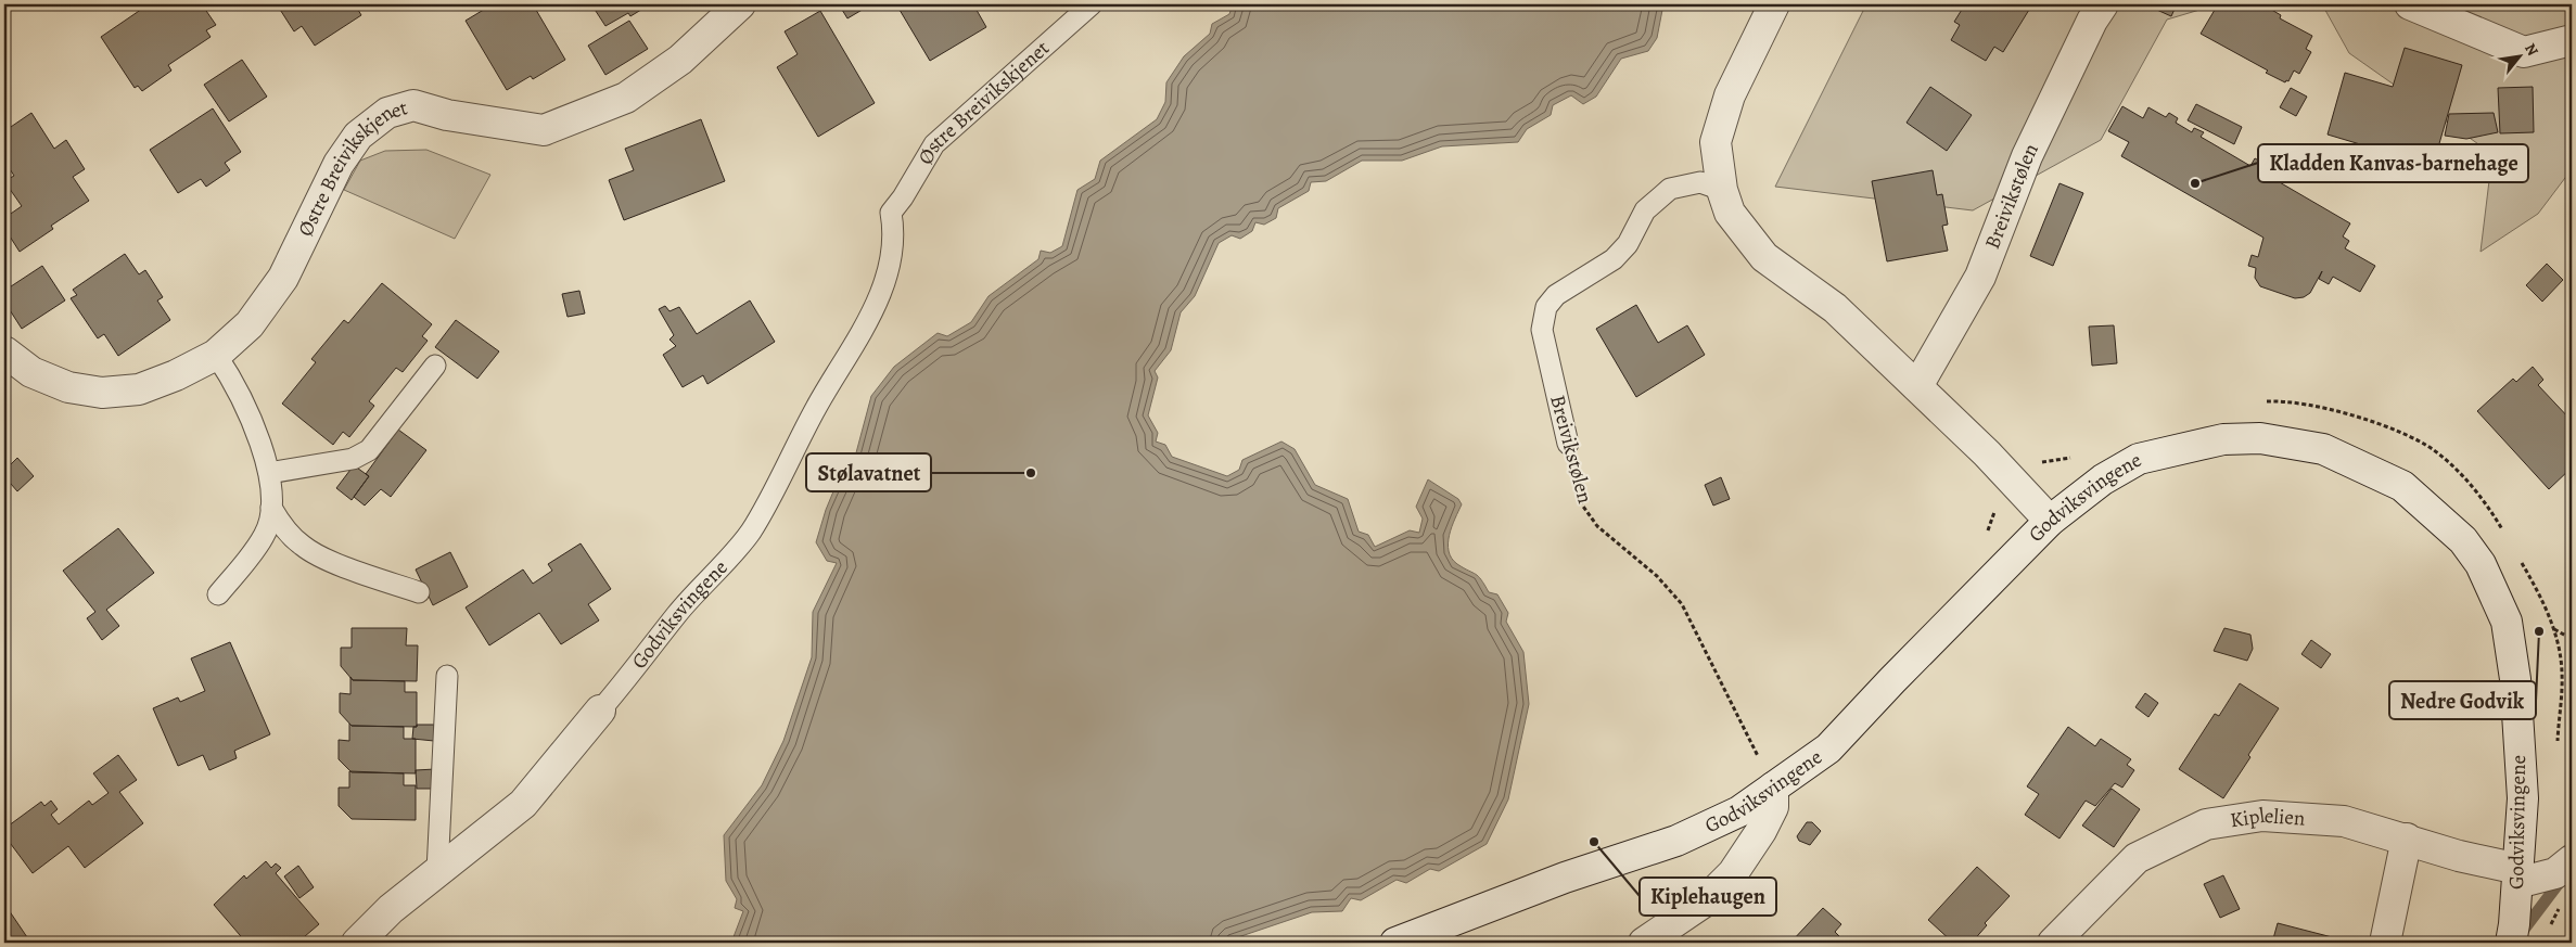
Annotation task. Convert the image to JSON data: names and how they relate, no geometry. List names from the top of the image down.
{
  "streets": {
    "street": [
      "Østre Breivikskjenet",
      "Breivikstølen",
      "Godviksvingene",
      "Kiplelien"
    ]
  },
  "crossings": [
    ["Østre Breivikskjenet", "Godviksvingene"],
    ["Breivikstølen", "Godviksvingene"],
    ["Godviksvingene", "Kiplelien"]
  ],
  "places": [
    "Kladden Kanvas-barnehage",
    "Stølavatnet",
    "Nedre Godvik",
    "Kiplehaugen"
  ],
  "north": "top right"
}
